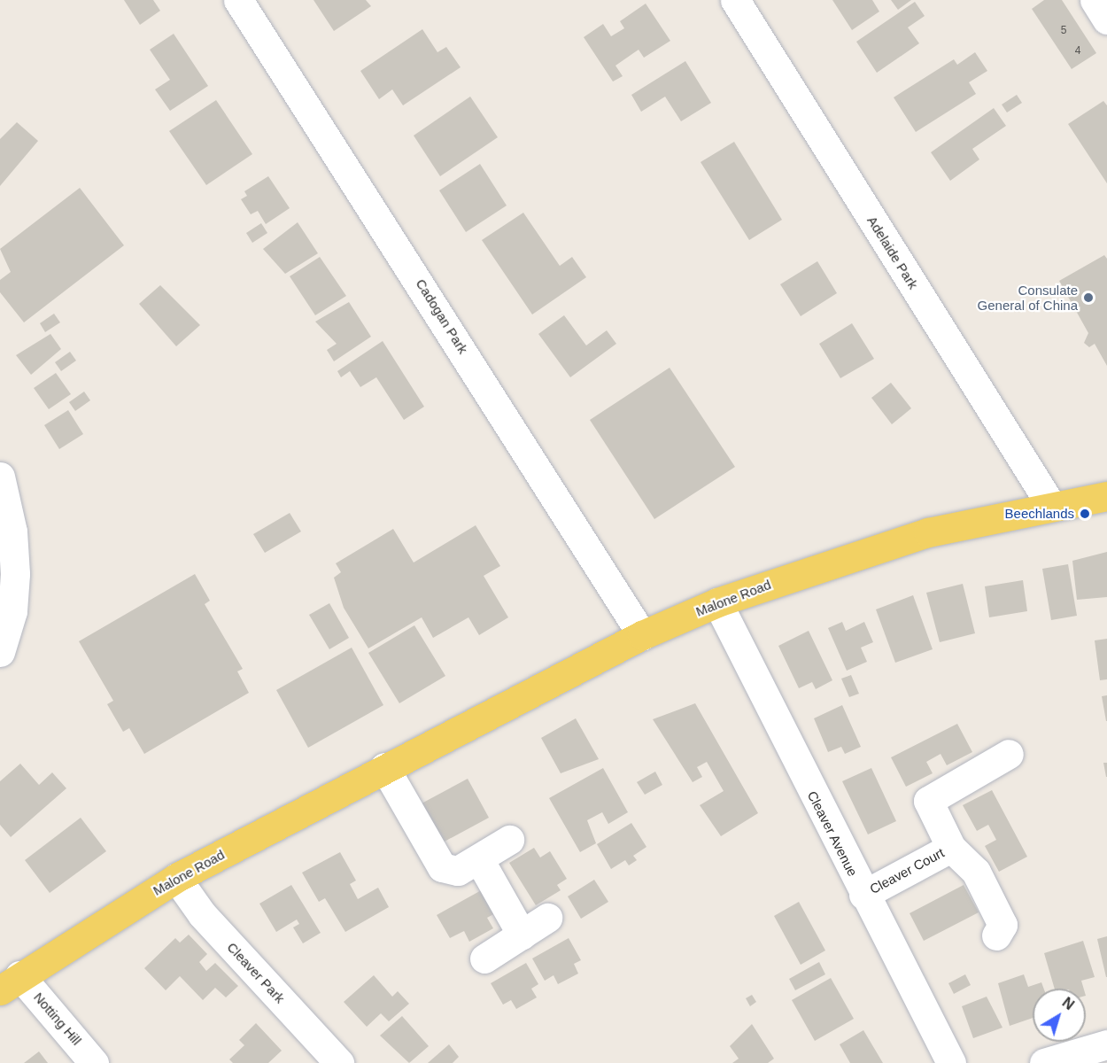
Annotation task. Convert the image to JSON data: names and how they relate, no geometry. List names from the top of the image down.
{
  "streets": {
    "main road": ["Malone Road"],
    "street": [
      "Adelaide Park",
      "Cadogan Park",
      "Cleaver Avenue",
      "Cleaver Court",
      "Cleaver Park",
      "Notting Hill"
    ]
  },
  "crossings": [
    ["Adelaide Park", "Malone Road"],
    ["Cadogan Park", "Malone Road"],
    ["Malone Road", "Cleaver Avenue"],
    ["Malone Road", "Cleaver Park"],
    ["Malone Road", "Notting Hill"],
    ["Cleaver Avenue", "Cleaver Court"]
  ],
  "places": ["Consulate General of China", "Beechlands"],
  "house_numbers": ["5", "4"],
  "north": "top right"
}
